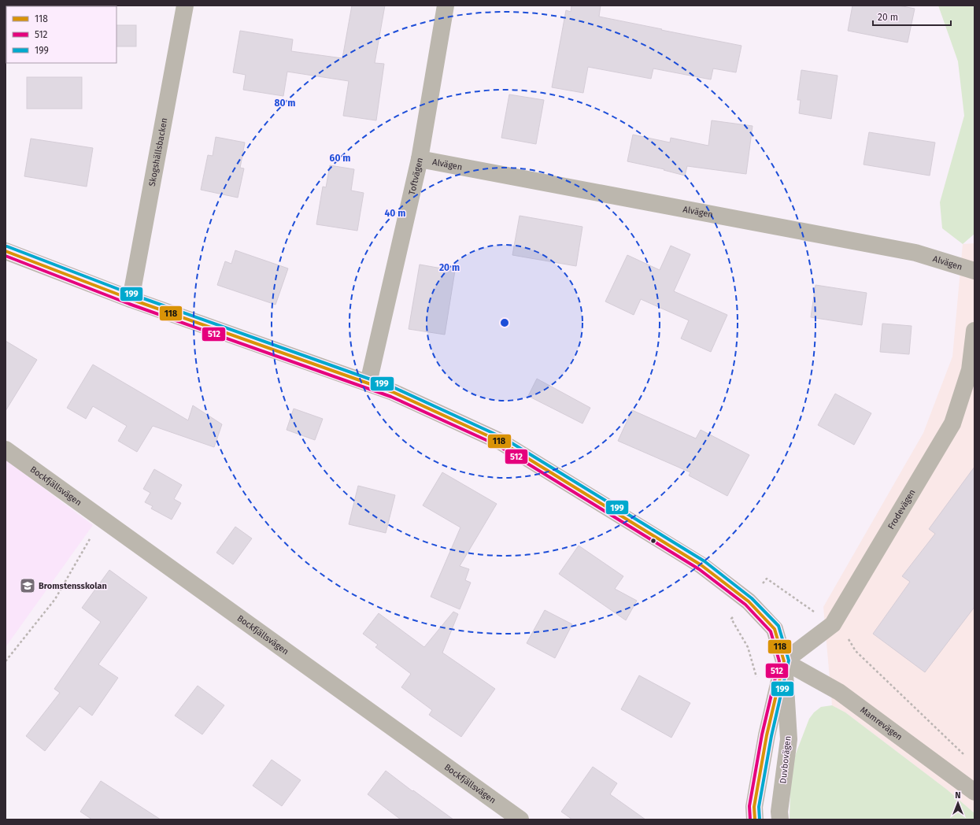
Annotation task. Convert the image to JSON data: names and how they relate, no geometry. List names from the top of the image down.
{
  "streets": {
    "street": [
      "Skogshällsbacken",
      "Alvägen",
      "Toftvägen",
      "Bockfjällsvägen",
      "Frodevägen",
      "Mamrevägen",
      "Duvbovägen"
    ]
  },
  "crossings": [
    ["Skogshällsbacken", "Duvbovägen"],
    ["Alvägen", "Toftvägen"],
    ["Toftvägen", "Duvbovägen"],
    ["Frodevägen", "Mamrevägen"],
    ["Frodevägen", "Duvbovägen"],
    ["Mamrevägen", "Duvbovägen"]
  ],
  "places": {
    "school or university": ["Bromstensskolan"]
  },
  "lines": ["transit line 199", "transit line 118", "transit line 512"],
  "legend": ["118", "512", "199"],
  "scale_bar": "20 m",
  "north": "top",
  "rings": [
    "80 m",
    "60 m",
    "40 m",
    "20 m"
  ]
}
